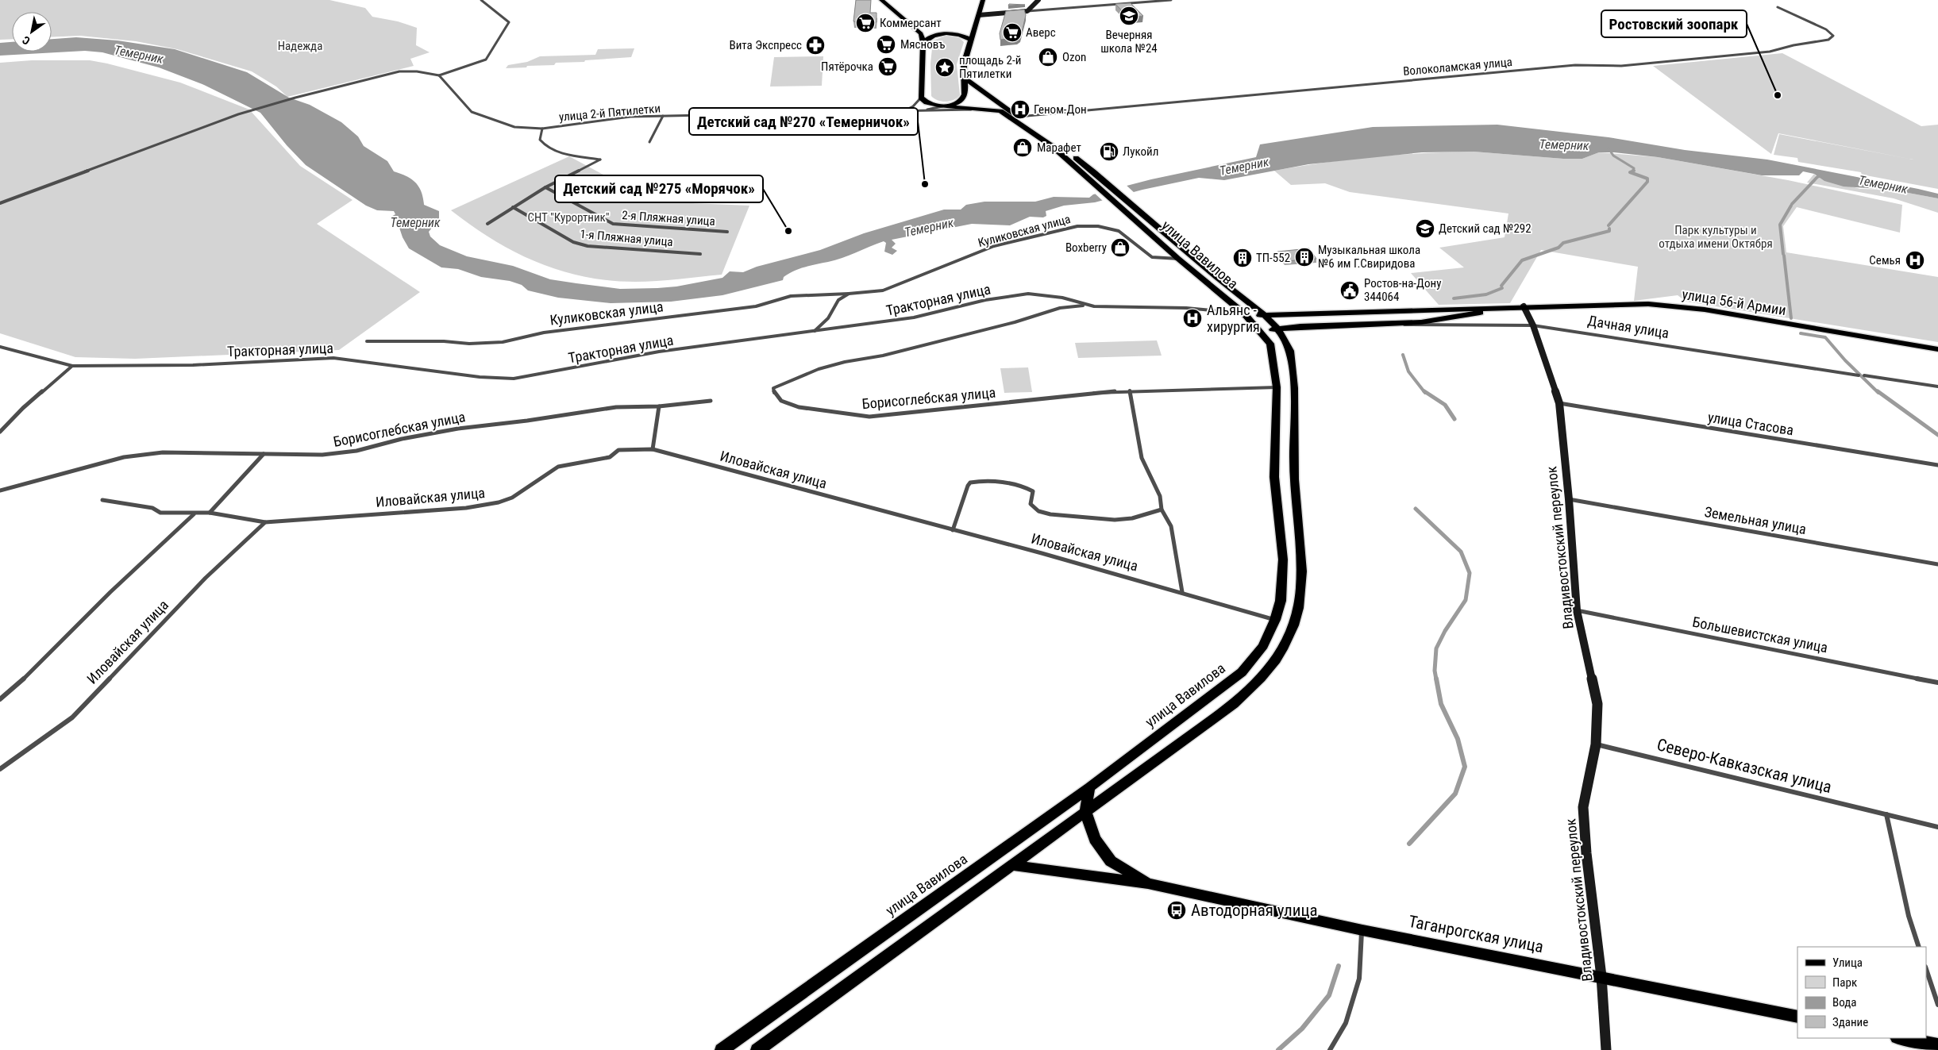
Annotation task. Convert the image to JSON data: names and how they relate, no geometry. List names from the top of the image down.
{
  "streets": {
    "main road": [
      "улица Вавилова",
      "улица 56-й Армии",
      "Дачная улица",
      "Таганрогская улица"
    ],
    "street": [
      "Волоколамская улица",
      "улица 2-й Пятилетки",
      "2-я Пляжная улица",
      "Куликовская улица",
      "1-я Пляжная улица",
      "Тракторная улица",
      "Борисоглебская улица",
      "улица Стасова",
      "Иловайская улица",
      "Земельная улица",
      "Владивостокский переулок",
      "Большевистская улица",
      "Северо-Кавказская улица"
    ]
  },
  "crossings": [
    ["Волоколамская улица", "улица Вавилова"],
    ["Куликовская улица", "улица Вавилова"],
    ["улица Вавилова", "Тракторная улица"],
    ["улица Вавилова", "Дачная улица"],
    ["улица Вавилова", "Борисоглебская улица"],
    ["улица Вавилова", "Иловайская улица"],
    ["улица Вавилова", "Таганрогская улица"],
    ["Тракторная улица", "Борисоглебская улица"],
    ["улица 56-й Армии", "Дачная улица"],
    ["улица 56-й Армии", "Владивостокский переулок"],
    ["Дачная улица", "Владивостокский переулок"],
    ["улица Стасова", "Владивостокский переулок"],
    ["Земельная улица", "Владивостокский переулок"],
    ["Владивостокский переулок", "Большевистская улица"],
    ["Владивостокский переулок", "Северо-Кавказская улица"],
    ["Владивостокский переулок", "Таганрогская улица"]
  ],
  "water": ["Темерник"],
  "parks": ["Надежда", "СНТ \"Курортник\"", "Парк культуры и отдыха имени Октября"],
  "places": {
    "school or university": ["Вечерняя школа №24", "Детский сад №292"],
    "supermarket": [
      "Коммерсант",
      "Аверс",
      "Мясновъ",
      "Пятёрочка"
    ],
    "pharmacy": ["Вита Экспресс"],
    "shop": ["Ozon", "Марафет", "Boxberry"],
    "place": ["площадь 2-й Пятилетки"],
    "other": ["Ростовский зоопарк", "Детский сад №270 «Темерничок»", "Детский сад №275 «Морячок»"],
    "hospital": ["Геном-Дон", "Семья", "Альянс - хирургия"],
    "fuel station": ["Лукойл"],
    "building": ["Музыкальная школа №6 им Г.Свиридова", "ТП-552"],
    "public building": ["Ростов-на-Дону 344064"],
    "bus stop": ["Автодорная улица"]
  },
  "legend": [
    "Улица",
    "Парк",
    "Вода",
    "Здание"
  ],
  "north": "bottom left"
}
